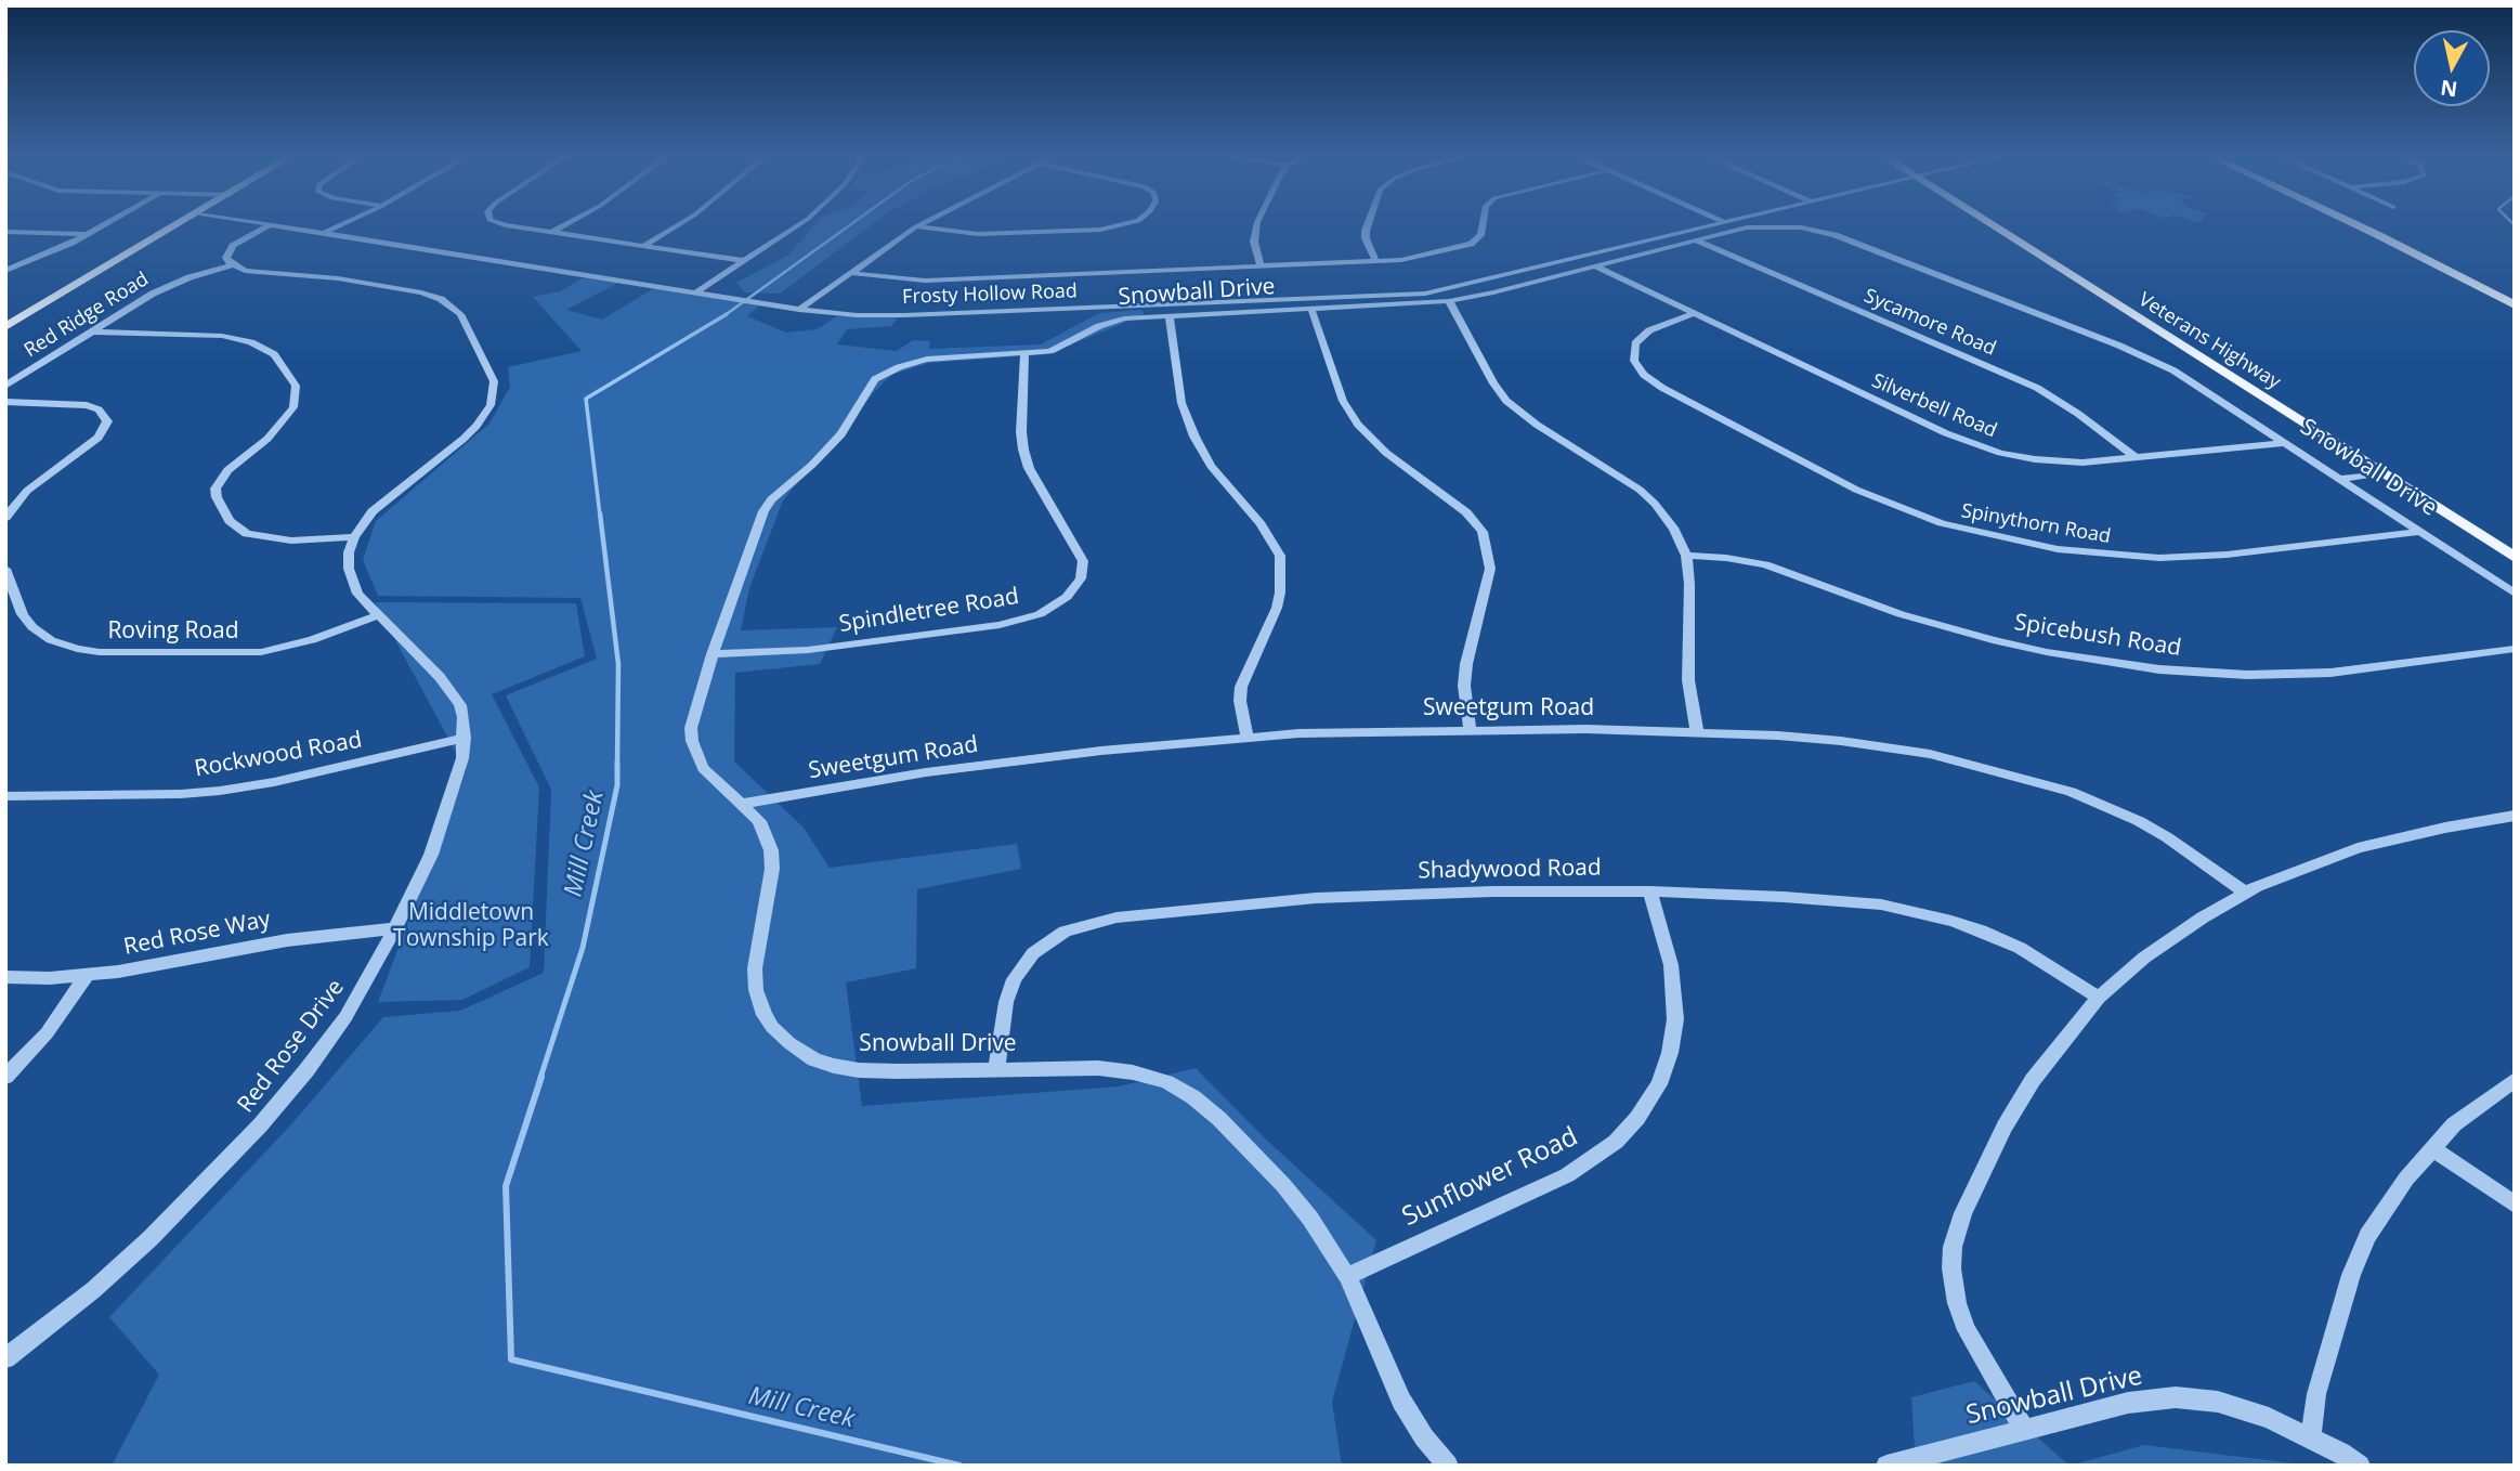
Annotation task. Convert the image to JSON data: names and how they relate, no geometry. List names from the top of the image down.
{
  "streets": {
    "main road": ["Veterans Highway"],
    "street": [
      "Snowball Drive",
      "Frosty Hollow Road",
      "Red Ridge Road",
      "Sycamore Road",
      "Silverbell Road",
      "Spinythorn Road",
      "Spindletree Road",
      "Roving Road",
      "Spicebush Road",
      "Sweetgum Road",
      "Rockwood Road",
      "Shadywood Road",
      "Red Rose Way",
      "Red Rose Drive",
      "Sunflower Road"
    ]
  },
  "crossings": [
    ["Snowball Drive", "Sycamore Road"],
    ["Snowball Drive", "Silverbell Road"],
    ["Snowball Drive", "Spinythorn Road"],
    ["Snowball Drive", "Spindletree Road"],
    ["Snowball Drive", "Sweetgum Road"],
    ["Snowball Drive", "Shadywood Road"],
    ["Snowball Drive", "Sunflower Road"],
    ["Sycamore Road", "Silverbell Road"],
    ["Silverbell Road", "Spinythorn Road"],
    ["Roving Road", "Red Rose Drive"],
    ["Rockwood Road", "Red Rose Drive"],
    ["Shadywood Road", "Sunflower Road"],
    ["Red Rose Way", "Red Rose Drive"]
  ],
  "water": ["Mill Creek"],
  "parks": ["Middletown Township Park"],
  "north": "bottom"
}
